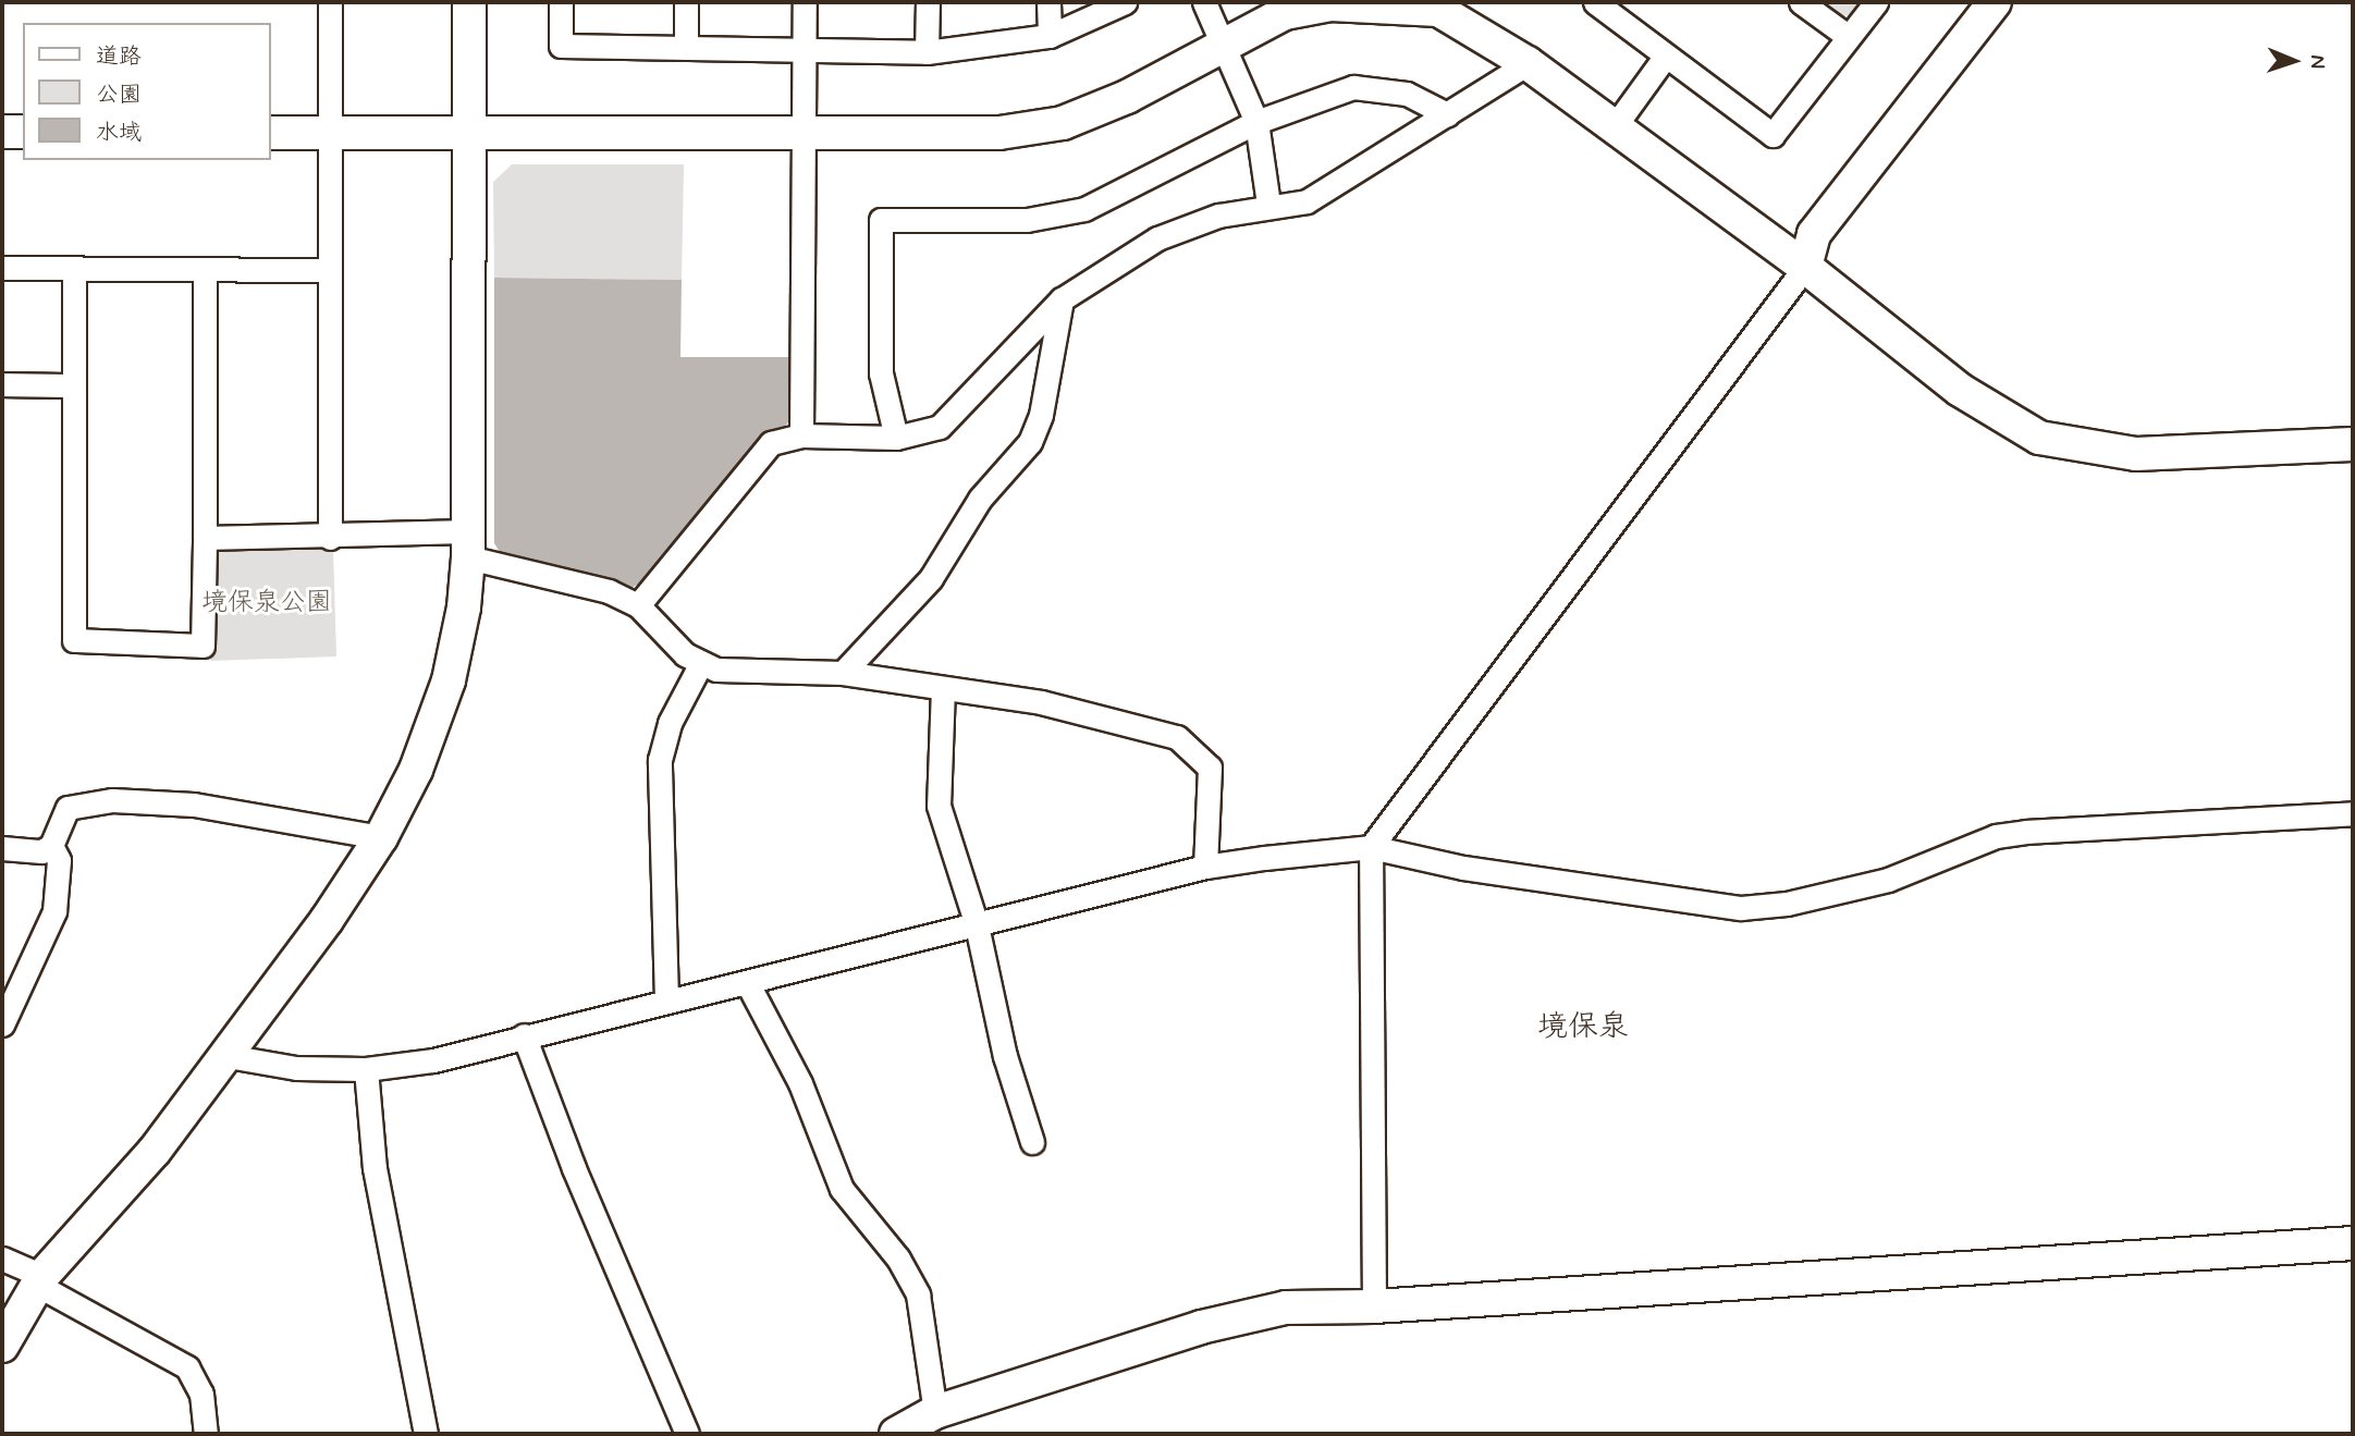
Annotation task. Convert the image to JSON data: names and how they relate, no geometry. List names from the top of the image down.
{
  "districts": ["境保泉"],
  "parks": ["境保泉公園"],
  "legend": ["道路", "公園", "水域"],
  "north": "right"
}
